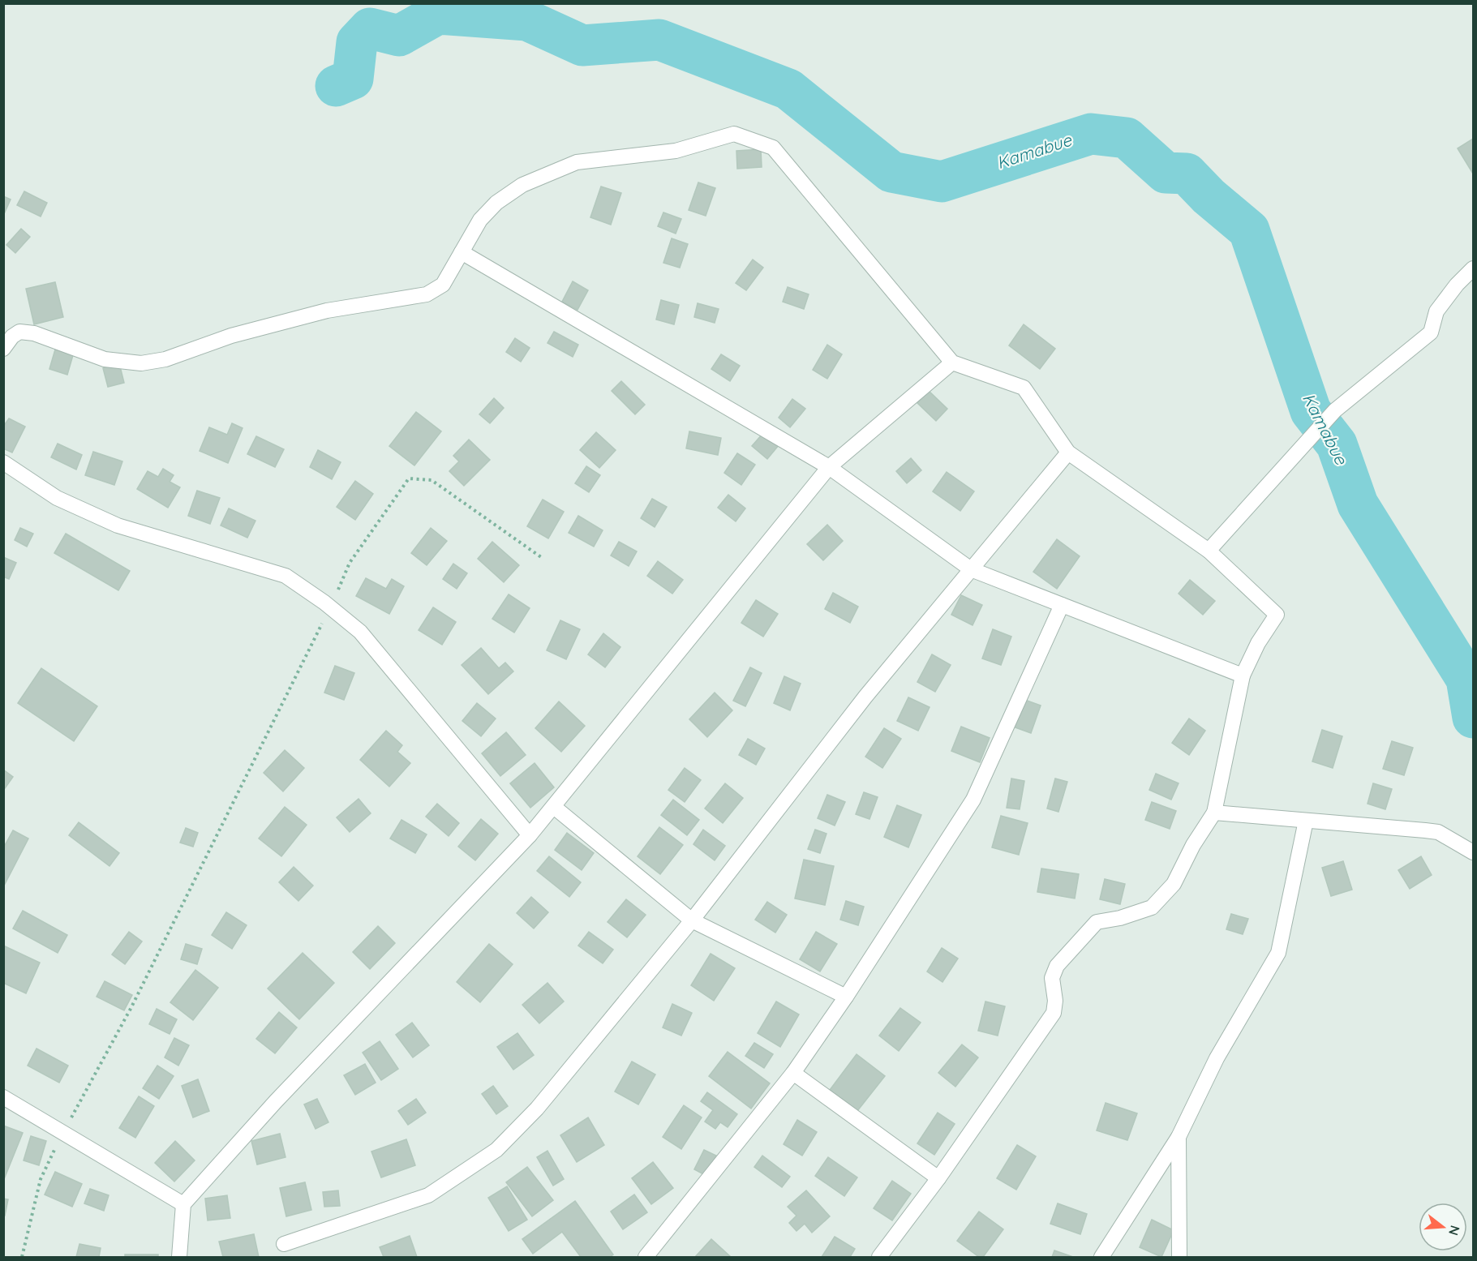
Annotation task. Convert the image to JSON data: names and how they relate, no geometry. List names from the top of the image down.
{
  "water": ["Kamabue"],
  "north": "right"
}
